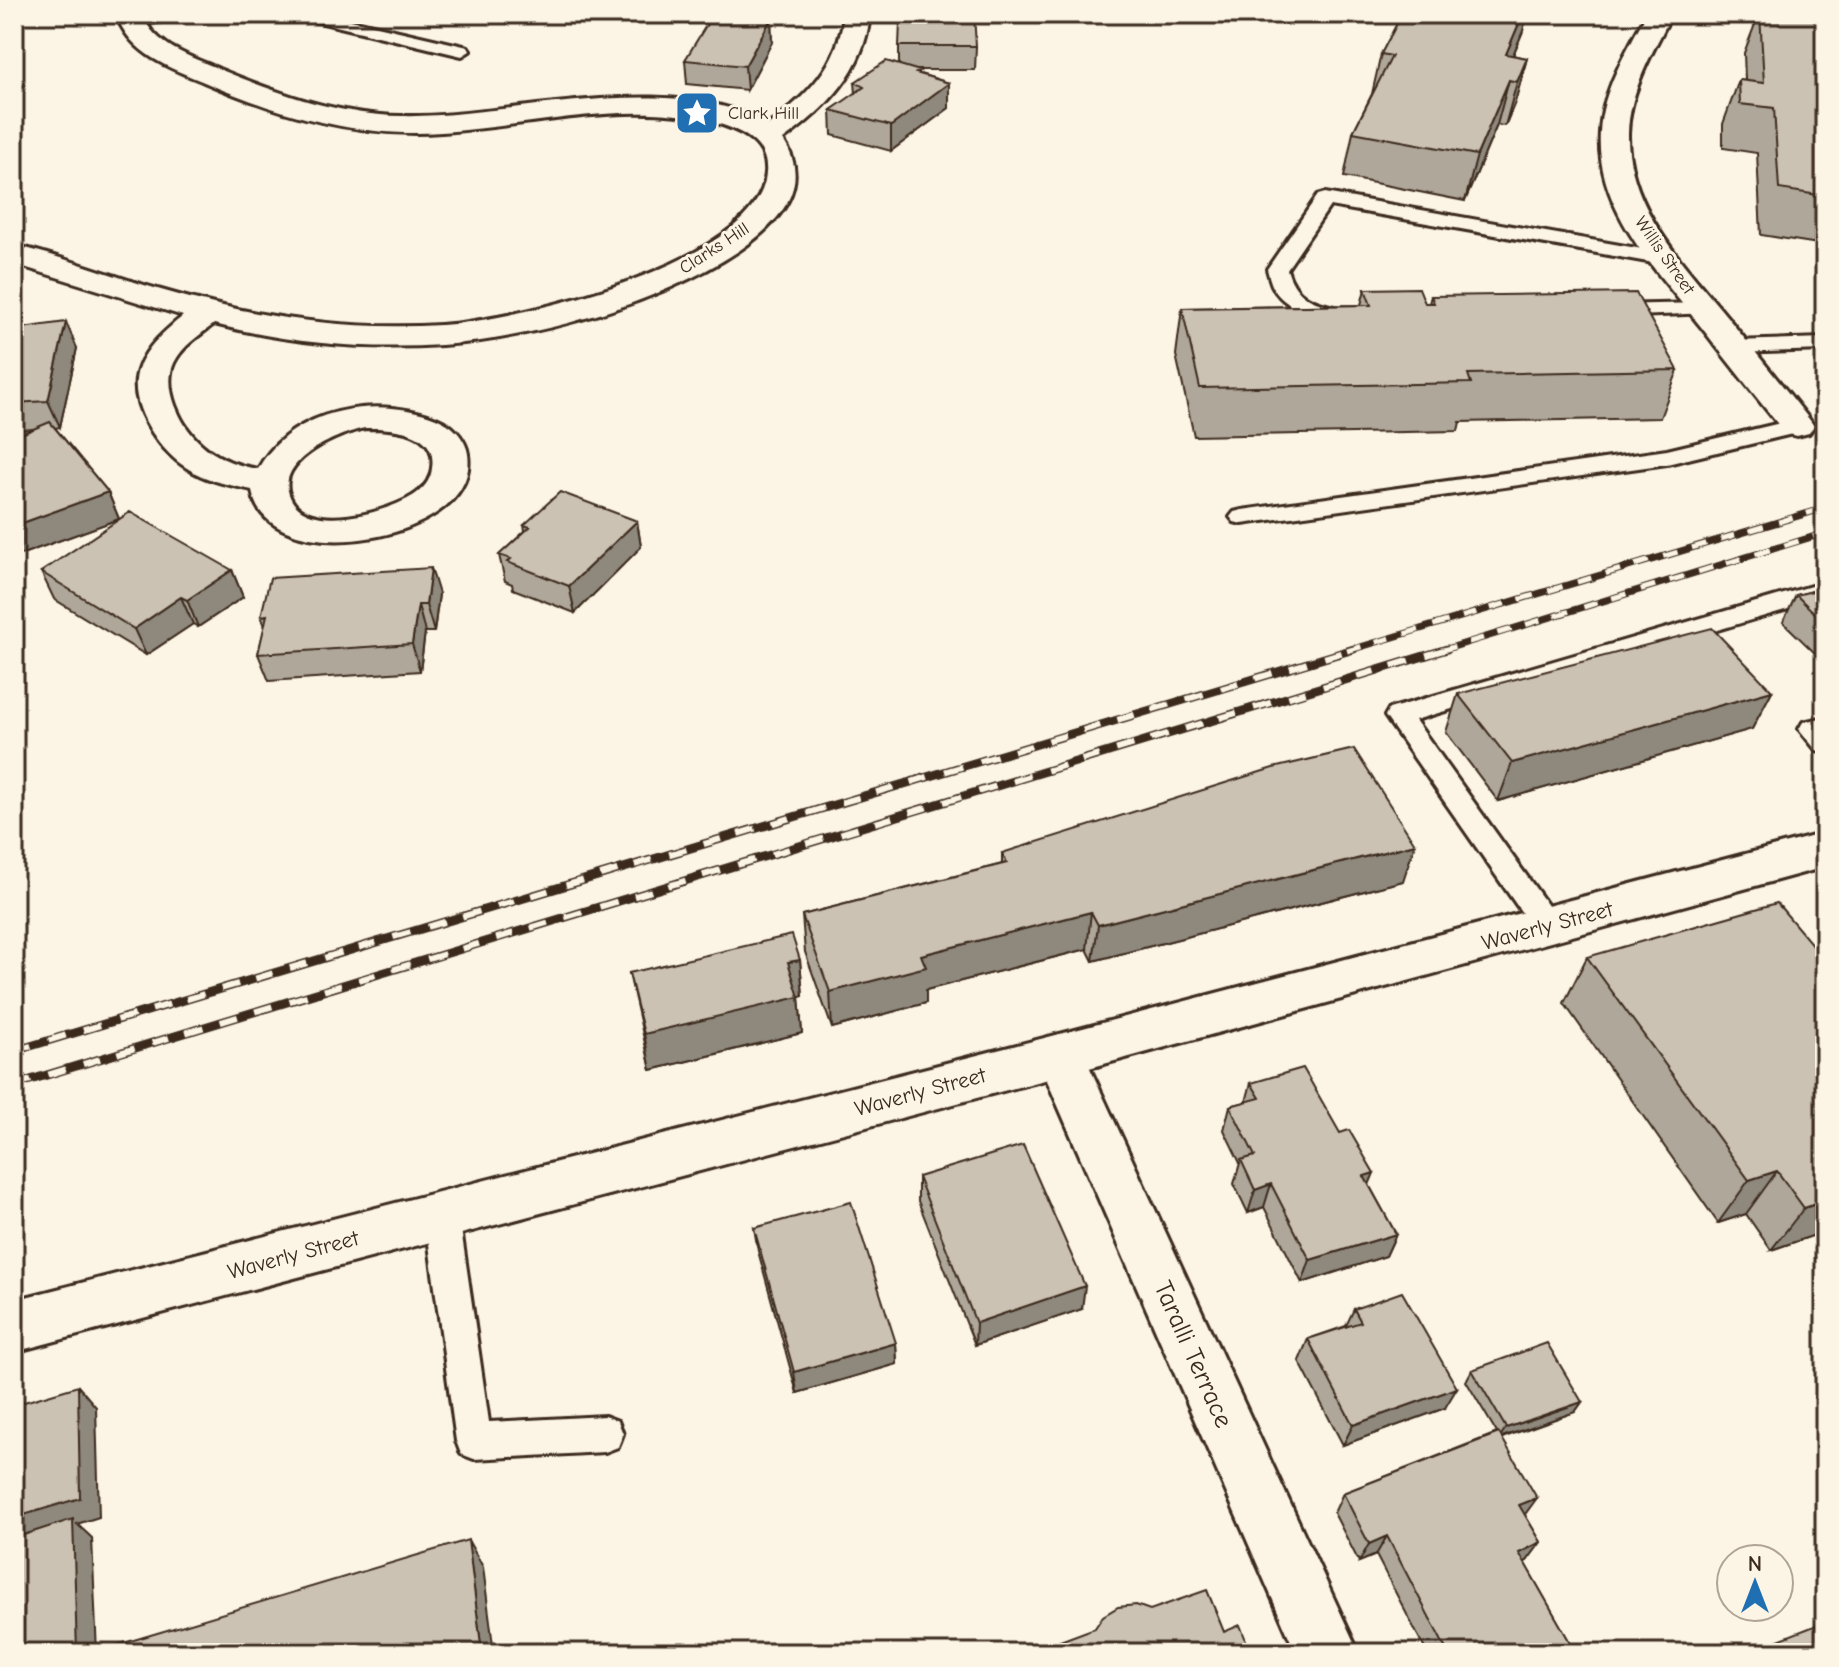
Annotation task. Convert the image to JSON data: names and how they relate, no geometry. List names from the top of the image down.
{
  "streets": {
    "street": [
      "Clarks Hill",
      "Willis Street",
      "Waverly Street",
      "Taralli Terrace"
    ]
  },
  "crossings": [
    ["Waverly Street", "Taralli Terrace"]
  ],
  "places": {
    "place": ["Clark Hill"]
  },
  "north": "top"
}
